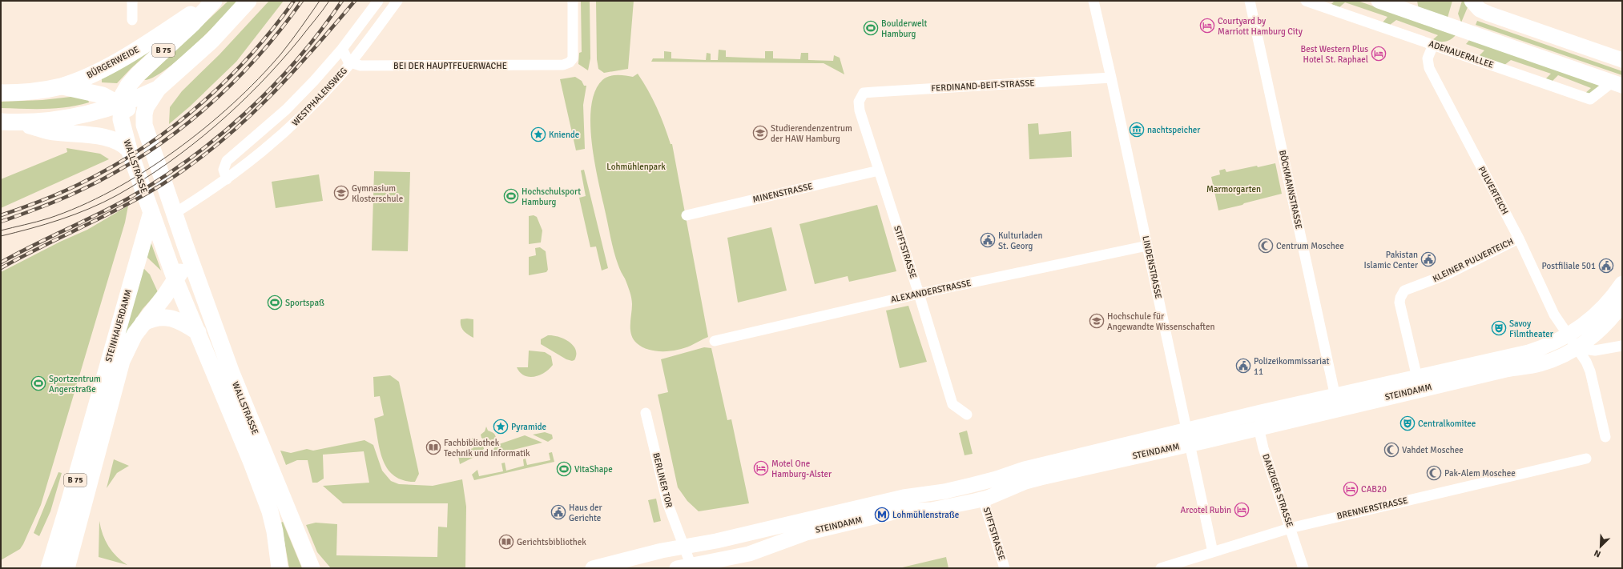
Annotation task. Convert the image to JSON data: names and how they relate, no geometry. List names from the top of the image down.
{
  "streets": {
    "main road": [
      "B 75",
      "ADENAUERALLEE",
      "BÜRGERWEIDE",
      "WALLSTRASSE",
      "STEINHAUERDAMM",
      "STEINDAMM"
    ],
    "street": [
      "BEI DER HAUPTFEUERWACHE",
      "FERDINAND-BEIT-STRASSE",
      "WESTPHALENSWEG",
      "BÖCKMANNSTRASSE",
      "PULVERTEICH",
      "MINENSTRASSE",
      "STIFTSTRASSE",
      "KLEINER PULVERTEICH",
      "LINDENSTRASSE",
      "ALEXANDERSTRASSE",
      "BERLINER TOR",
      "DANZIGER STRASSE",
      "BRENNERSTRASSE"
    ]
  },
  "crossings": [
    ["B 75", "BÜRGERWEIDE"],
    ["B 75", "WALLSTRASSE"],
    ["ADENAUERALLEE", "PULVERTEICH"],
    ["BÜRGERWEIDE", "WALLSTRASSE"],
    ["BEI DER HAUPTFEUERWACHE", "WESTPHALENSWEG"],
    ["FERDINAND-BEIT-STRASSE", "STIFTSTRASSE"],
    ["FERDINAND-BEIT-STRASSE", "LINDENSTRASSE"],
    ["WESTPHALENSWEG", "WALLSTRASSE"],
    ["WALLSTRASSE", "STEINHAUERDAMM"],
    ["BÖCKMANNSTRASSE", "STEINDAMM"],
    ["PULVERTEICH", "KLEINER PULVERTEICH"],
    ["PULVERTEICH", "STEINDAMM"],
    ["MINENSTRASSE", "STIFTSTRASSE"],
    ["STIFTSTRASSE", "ALEXANDERSTRASSE"],
    ["STIFTSTRASSE", "STEINDAMM"],
    ["KLEINER PULVERTEICH", "STEINDAMM"],
    ["LINDENSTRASSE", "ALEXANDERSTRASSE"],
    ["LINDENSTRASSE", "STEINDAMM"],
    ["LINDENSTRASSE", "BRENNERSTRASSE"],
    ["STEINDAMM", "BERLINER TOR"],
    ["STEINDAMM", "DANZIGER STRASSE"],
    ["DANZIGER STRASSE", "BRENNERSTRASSE"]
  ],
  "parks": ["Lohmühlenpark", "Marmorgarten"],
  "places": {
    "hotel": [
      "Courtyard by Marriott Hamburg City",
      "Best Western Plus Hotel St. Raphael",
      "Motel One Hamburg-Alster",
      "CAB20",
      "Arcotel Rubin"
    ],
    "sports": [
      "Boulderwelt Hamburg",
      "Hochschulsport Hamburg",
      "Sportspaß",
      "Sportzentrum Angerstraße",
      "VitaShape"
    ],
    "museum": ["nachtspeicher"],
    "school or university": ["Studierendenzentrum der HAW Hamburg", "Gymnasium Klosterschule", "Hochschule für Angewandte Wissenschaften"],
    "place": ["Kniende", "Pyramide"],
    "public building": [
      "Kulturladen St. Georg",
      "Pakistan Islamic Center",
      "Postfiliale 501",
      "Polizeikommissariat 11",
      "Haus der Gerichte"
    ],
    "mosque": ["Centrum Moschee", "Vahdet Moschee", "Pak-Alem Moschee"],
    "theatre": ["Savoy Filmtheater", "Centralkomitee"],
    "library": ["Fachbibliothek Technik und Informatik", "Gerichtsbibliothek"],
    "metro station": ["Lohmühlenstraße"]
  },
  "north": "bottom left"
}
